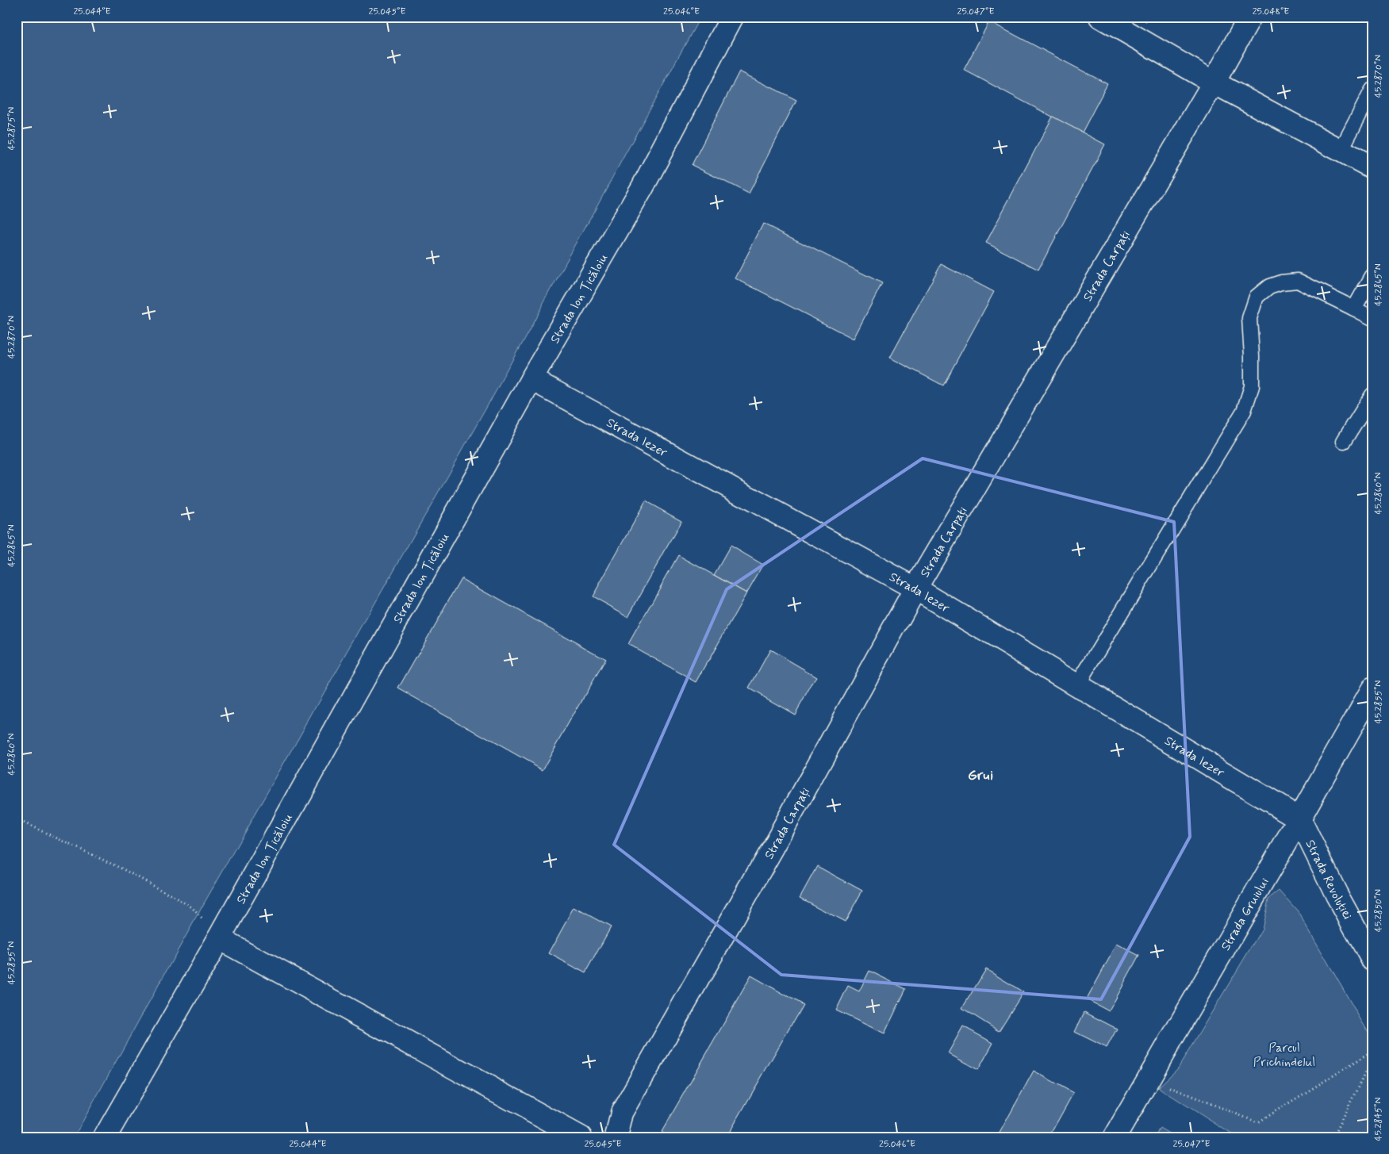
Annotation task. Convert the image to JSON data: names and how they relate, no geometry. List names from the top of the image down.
{
  "streets": {
    "street": [
      "Strada Carpați",
      "Strada Ion Țicăloiu",
      "Strada Iezer",
      "Strada Revoluției",
      "Strada Gruiului"
    ]
  },
  "crossings": [
    ["Strada Carpați", "Strada Iezer"],
    ["Strada Ion Țicăloiu", "Strada Iezer"],
    ["Strada Iezer", "Strada Revoluției"],
    ["Strada Iezer", "Strada Gruiului"],
    ["Strada Revoluției", "Strada Gruiului"]
  ],
  "districts": ["Grui"],
  "parks": ["Parcul Prichindelul"],
  "coordinates": [
    "25.044°E",
    "25.045°E",
    "25.046°E",
    "25.047°E",
    "25.048°E",
    "45.2870°N",
    "45.2875°N",
    "45.2865°N",
    "45.2860°N",
    "45.2855°N",
    "45.2850°N",
    "45.2845°N"
  ]
}
